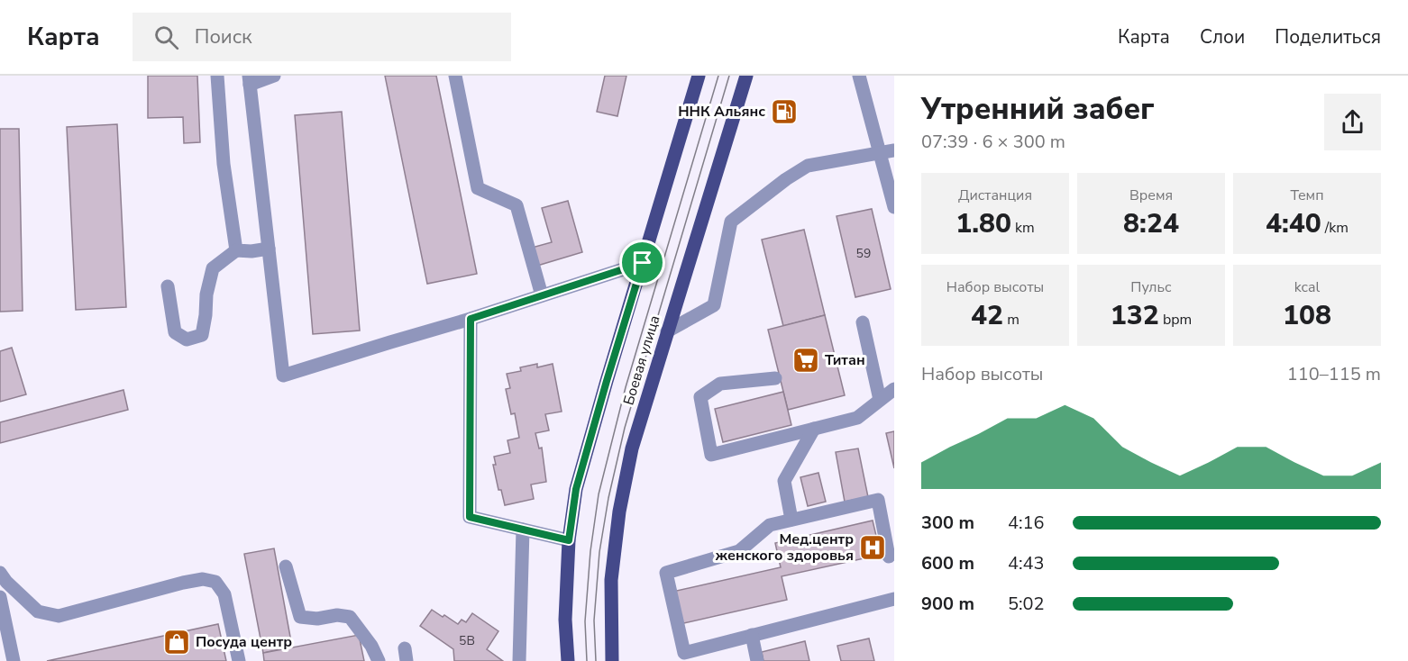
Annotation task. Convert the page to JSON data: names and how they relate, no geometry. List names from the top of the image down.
{
  "streets": {
    "main road": ["Боевая улица"]
  },
  "places": {
    "fuel station": ["ННК Альянс"],
    "supermarket": ["Титан"],
    "hospital": ["Мед.центр женского здоровья"],
    "shop": ["Посуда центр"]
  },
  "house_numbers": ["59", "5В"],
  "page": {
    "header": "Карта",
    "search": "Поиск",
    "nav": ["Карта", "Слои", "Поделиться"],
    "heading": ["Утренний забег", "07:39 · 6 × 300 m"],
    "stats": [
      ["Дистанция", "1.80 km"],
      ["Время", "8:24"],
      ["Темп", "4:40 /km"],
      ["Набор высоты", "42 m"],
      ["Пульс", "132 bpm"],
      ["kcal", "108"]
    ],
    "chart": ["Набор высоты", "110–115 m"],
    "list": [
      {
        "name": "300 m",
        "note": "4:16"
      },
      {
        "name": "600 m",
        "note": "4:43"
      },
      {
        "name": "900 m",
        "note": "5:02"
      }
    ]
  }
}
